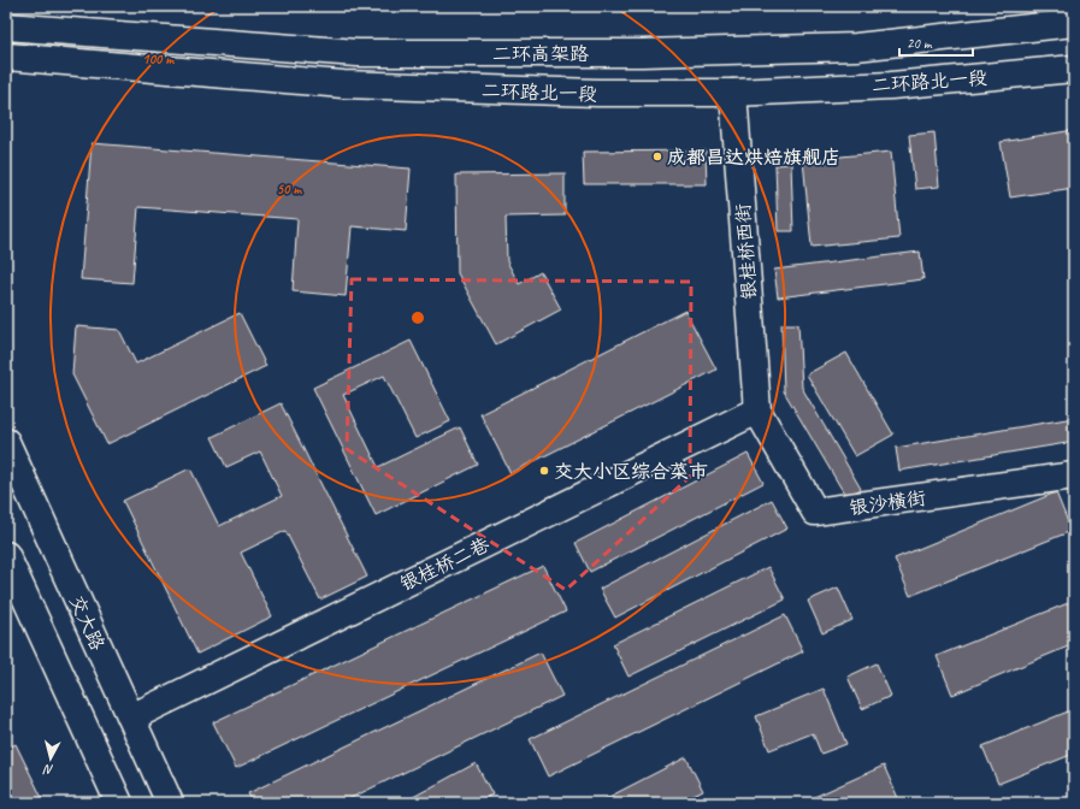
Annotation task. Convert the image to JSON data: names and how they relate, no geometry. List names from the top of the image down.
{
  "streets": {
    "main road": [
      "二环高架路",
      "二环路北一段",
      "银桂桥西街",
      "银沙横街",
      "银桂桥二巷",
      "交大路"
    ]
  },
  "crossings": [
    ["二环路北一段", "银桂桥西街"],
    ["银桂桥西街", "银沙横街"],
    ["银桂桥西街", "银桂桥二巷"],
    ["银沙横街", "银桂桥二巷"],
    ["银桂桥二巷", "交大路"]
  ],
  "places": ["成都昌达烘焙旗舰店", "交大小区综合菜市"],
  "scale_bar": "20 m",
  "north": "bottom",
  "rings": ["100 m", "50 m"]
}
